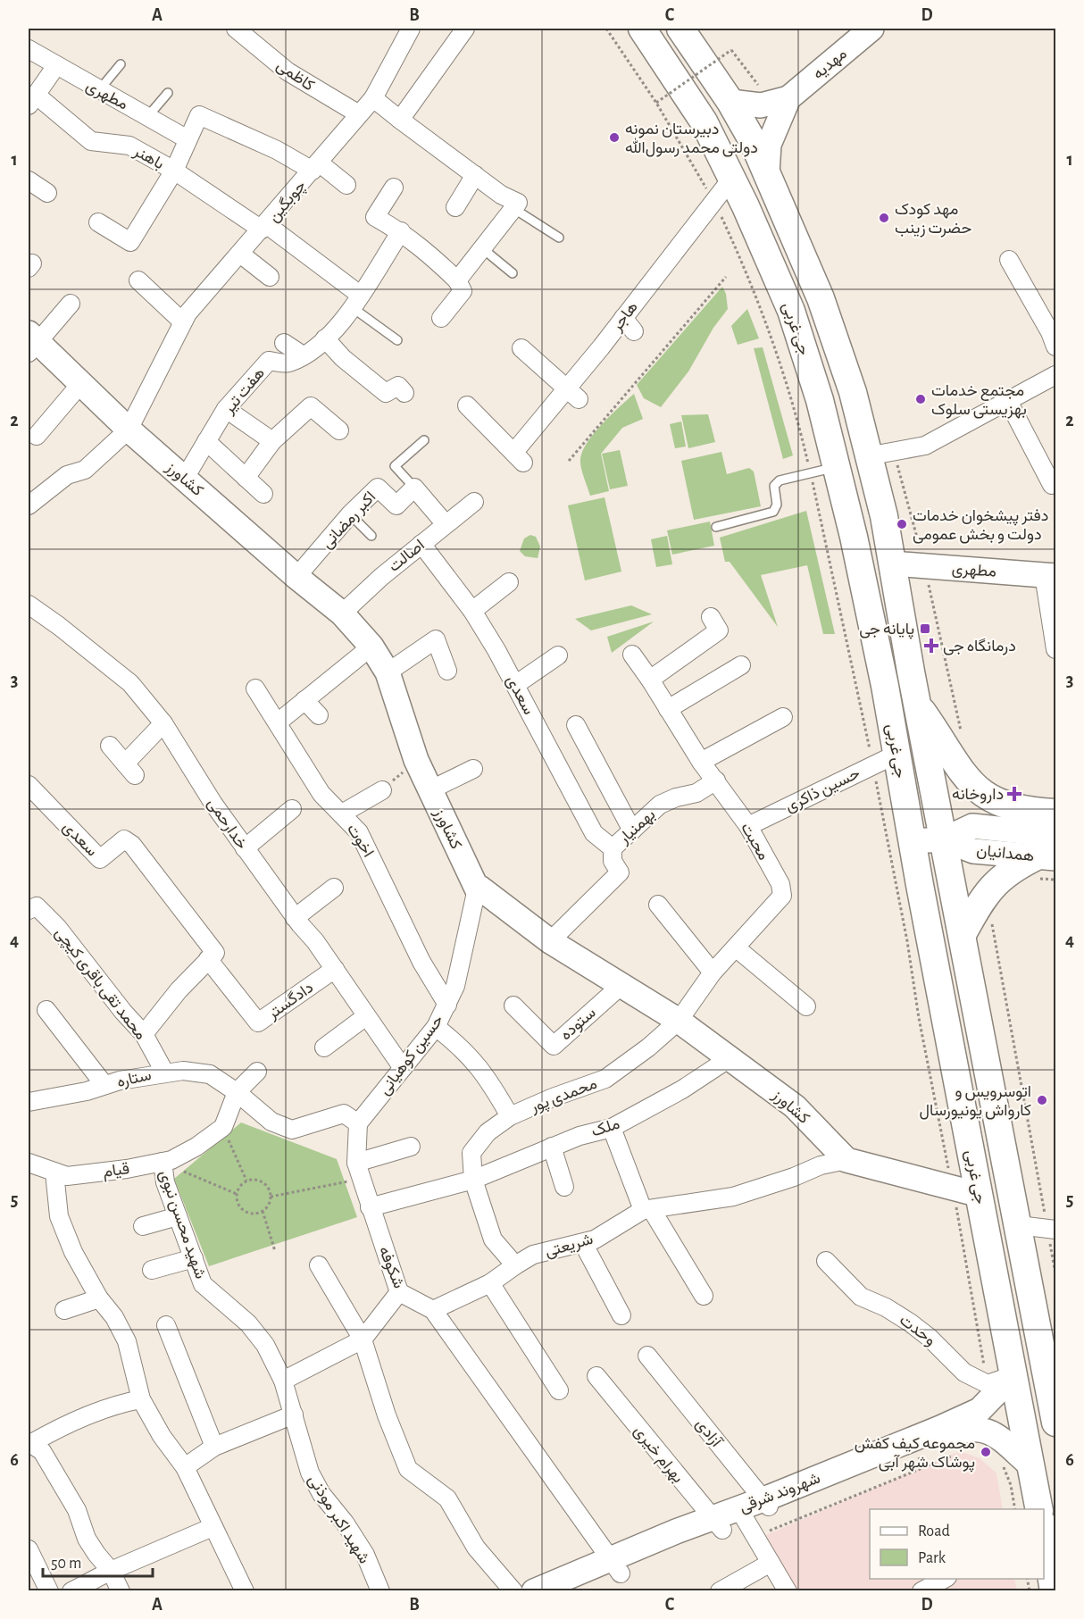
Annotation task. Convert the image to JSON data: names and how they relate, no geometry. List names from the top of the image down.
{
  "streets": {
    "main road": ["جی غربی"],
    "street": [
      "مهدیه",
      "کاظمی",
      "مطهری",
      "باهنر",
      "چوبگین",
      "هاجر",
      "هفت تیر",
      "کشاورز",
      "اکبر رمضانی",
      "اصالت",
      "سعدی",
      "حسین ذاکری",
      "خدارحمی",
      "بهمنیار",
      "اخوت",
      "محبت",
      "همدانیان",
      "محمد تقی باقری کیچی",
      "دادگستر",
      "ستوده",
      "حسین کوهیانی",
      "ستاره",
      "محمدی پور",
      "ملک",
      "قیام",
      "شهید محسن نبوی",
      "شریعتی",
      "شکوفه",
      "وحدت",
      "آزادی",
      "بهرام خیری",
      "شهروند شرقی",
      "شهید اکبر موذنی"
    ]
  },
  "crossings": [
    ["کاظمی", "چوبگین"],
    ["مطهری", "جی غربی"],
    ["باهنر", "چوبگین"],
    ["باهنر", "هفت تیر"],
    ["چوبگین", "کشاورز"],
    ["هاجر", "جی غربی"],
    ["جی غربی", "حسین ذاکری"],
    ["جی غربی", "همدانیان"],
    ["جی غربی", "وحدت"],
    ["جی غربی", "شهروند شرقی"],
    ["هفت تیر", "کشاورز"],
    ["کشاورز", "اکبر رمضانی"],
    ["کشاورز", "اصالت"],
    ["کشاورز", "بهمنیار"],
    ["کشاورز", "محبت"],
    ["کشاورز", "ستوده"],
    ["کشاورز", "حسین کوهیانی"],
    ["کشاورز", "محمدی پور"],
    ["کشاورز", "ملک"],
    ["کشاورز", "شریعتی"],
    ["اصالت", "سعدی"],
    ["سعدی", "بهمنیار"],
    ["سعدی", "دادگستر"],
    ["حسین ذاکری", "محبت"],
    ["خدارحمی", "دادگستر"],
    ["خدارحمی", "حسین کوهیانی"],
    ["بهمنیار", "محبت"],
    ["اخوت", "حسین کوهیانی"],
    ["محبت", "محمدی پور"],
    ["محمد تقی باقری کیچی", "ستاره"],
    ["حسین کوهیانی", "شکوفه"],
    ["محمدی پور", "ملک"],
    ["قیام", "شهید محسن نبوی"],
    ["شهید محسن نبوی", "شهید اکبر موذنی"],
    ["شریعتی", "شکوفه"],
    ["شکوفه", "شهروند شرقی"],
    ["وحدت", "شهروند شرقی"],
    ["آزادی", "شهروند شرقی"],
    ["بهرام خیری", "شهروند شرقی"]
  ],
  "places": {
    "other": [
      "دبیرستان نمونه دولتی محمد رسول‌الله",
      "مهد کودک حضرت زینب",
      "مجتمع خدمات بهزیستی سلوک",
      "دفتر پیشخوان خدمات دولت و بخش عمومی",
      "اتوسرویس و کارواش یونیورسال",
      "مجموعه کیف کفش پوشاک شهر آبی"
    ],
    "transit": ["پایانه جی"],
    "health": ["درمانگاه جی", "داروخانه"]
  },
  "legend": ["Road", "Park"],
  "scale_bar": "50 m",
  "grid": {
    "columns": [
      "A",
      "B",
      "C",
      "D"
    ],
    "rows": [
      "1",
      "2",
      "3",
      "4",
      "5",
      "6"
    ]
  }
}
